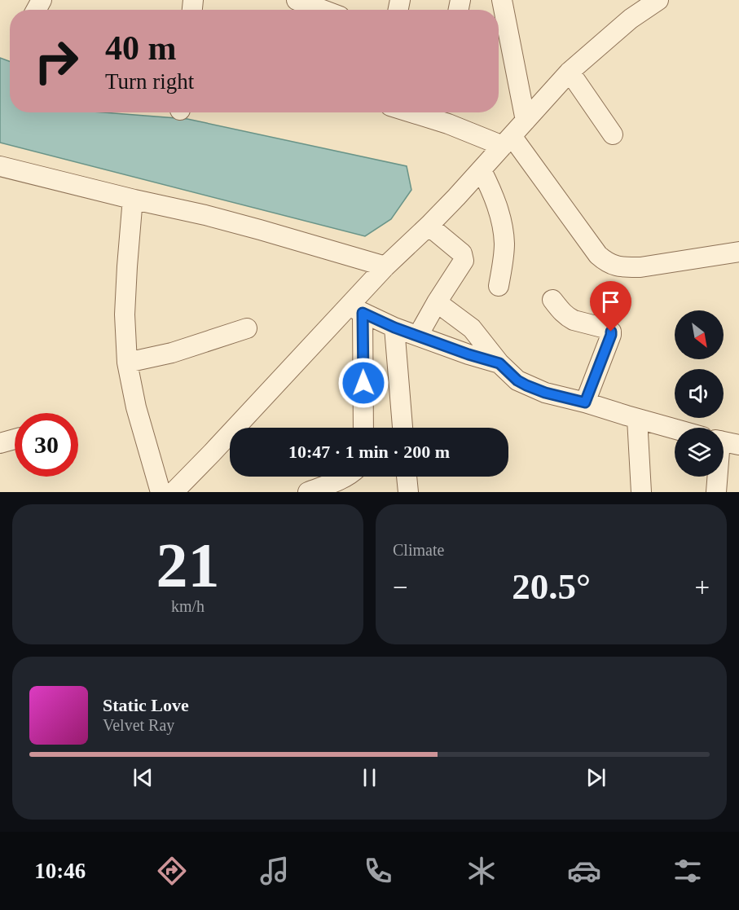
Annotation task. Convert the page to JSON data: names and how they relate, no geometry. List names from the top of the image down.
{
  "north": "bottom right",
  "page": {
    "turn": ["40 m", "Turn right"],
    "limit": "30",
    "trip": "10:47 · 1 min · 200 m",
    "tile": [
      ["21", "km/h"],
      "Climate"
    ],
    "heat": ["−", "20.5°", "+"],
    "song": ["Static Love", "Velvet Ray"],
    "tabs": "10:46"
  }
}
